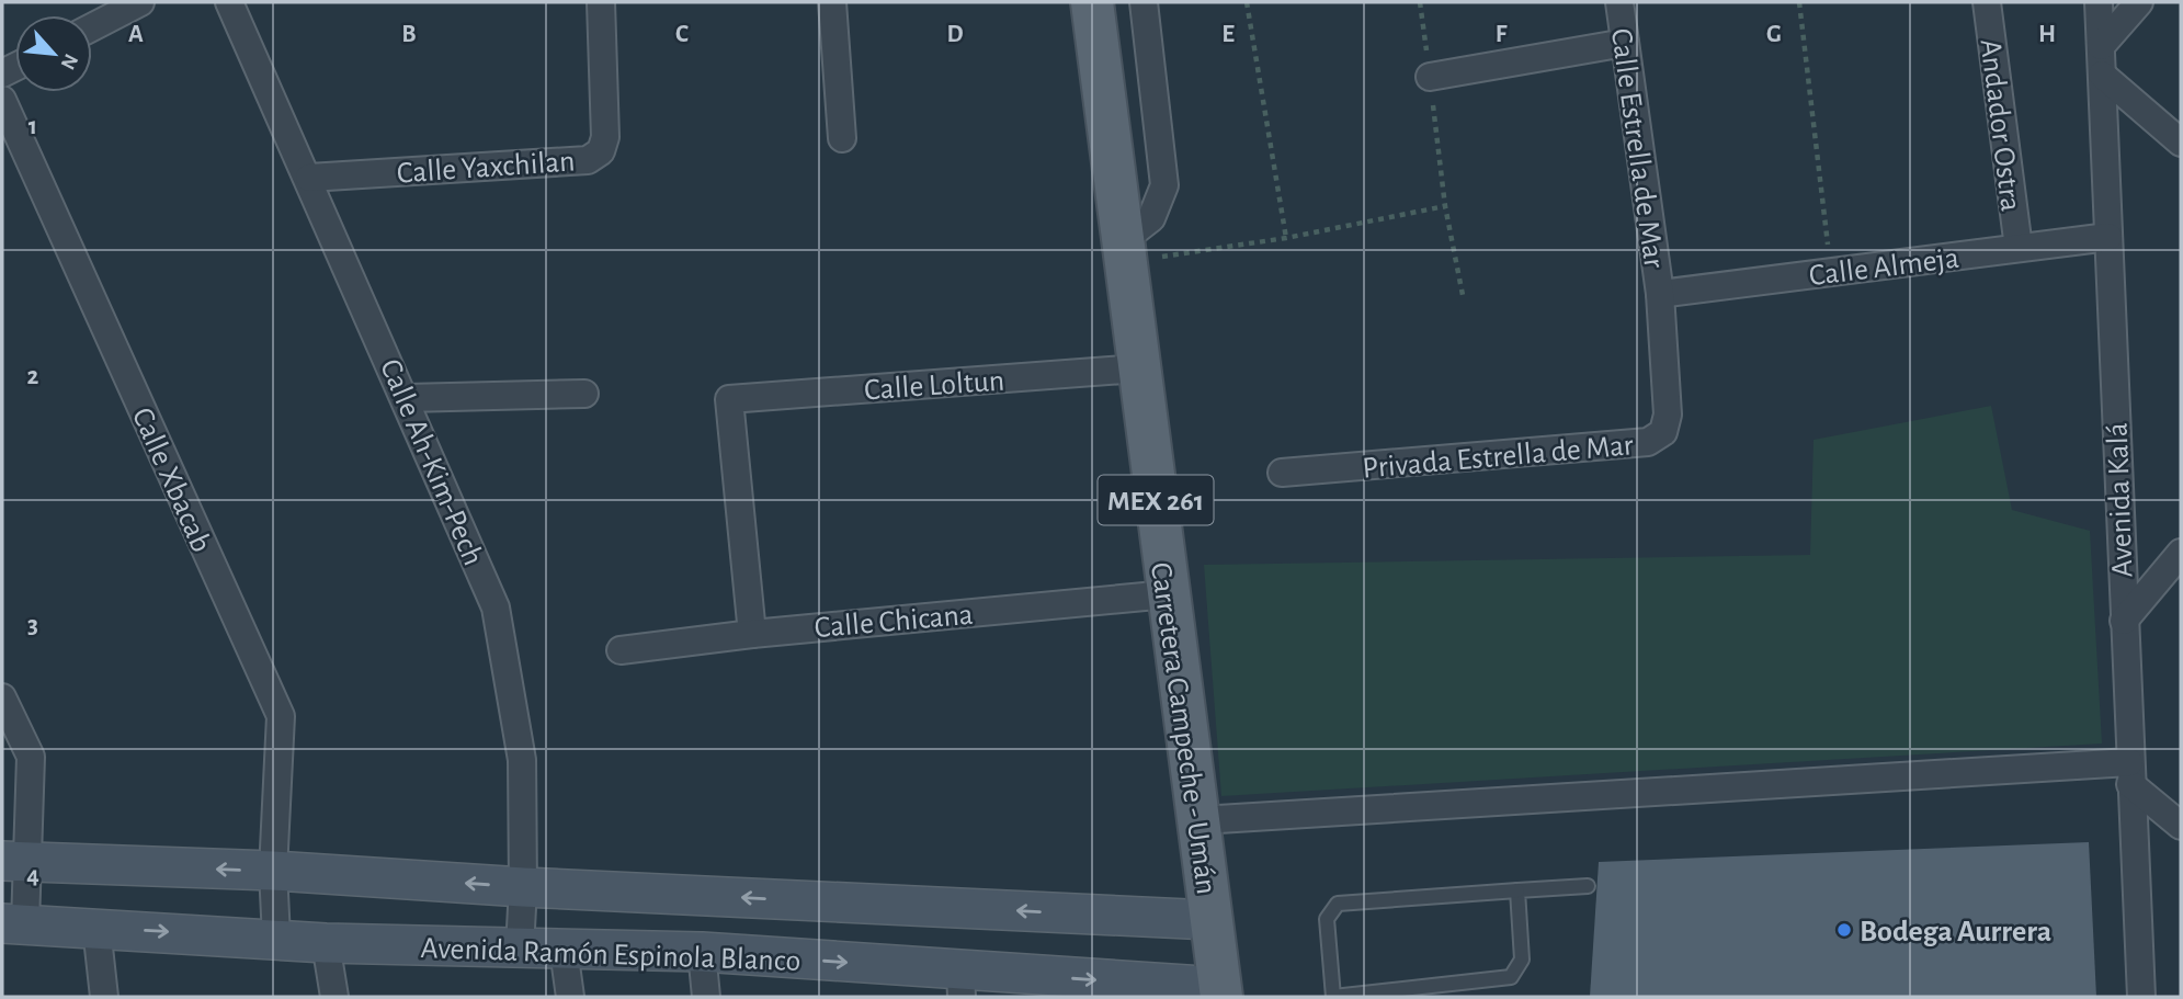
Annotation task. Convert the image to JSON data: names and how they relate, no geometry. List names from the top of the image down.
{
  "streets": {
    "main road": ["MEX 261", "Carretera Campeche - Umán", "Avenida Ramón Espinola Blanco"],
    "street": [
      "Andador Ostra",
      "Calle Estrella de Mar",
      "Calle Yaxchilan",
      "Calle Almeja",
      "Calle Loltun",
      "Privada Estrella de Mar",
      "Calle Ah-Kim-Pech",
      "Calle Xbacab",
      "Avenida Kalá",
      "Calle Chicana"
    ]
  },
  "crossings": [
    ["Andador Ostra", "Calle Almeja"],
    ["Calle Estrella de Mar", "Calle Almeja"],
    ["Calle Estrella de Mar", "Privada Estrella de Mar"],
    ["Calle Yaxchilan", "Calle Ah-Kim-Pech"],
    ["Calle Almeja", "Privada Estrella de Mar"],
    ["Calle Almeja", "Avenida Kalá"],
    ["Calle Loltun", "Calle Chicana"],
    ["Calle Loltun", "Carretera Campeche - Umán"],
    ["Calle Ah-Kim-Pech", "Avenida Ramón Espinola Blanco"],
    ["Calle Xbacab", "Avenida Ramón Espinola Blanco"],
    ["Calle Chicana", "Carretera Campeche - Umán"],
    ["Carretera Campeche - Umán", "Avenida Ramón Espinola Blanco"]
  ],
  "places": ["Bodega Aurrera"],
  "north": "bottom right",
  "grid": {
    "columns": [
      "A",
      "B",
      "C",
      "D",
      "E",
      "F",
      "G",
      "H"
    ],
    "rows": [
      "1",
      "2",
      "3",
      "4"
    ]
  }
}
